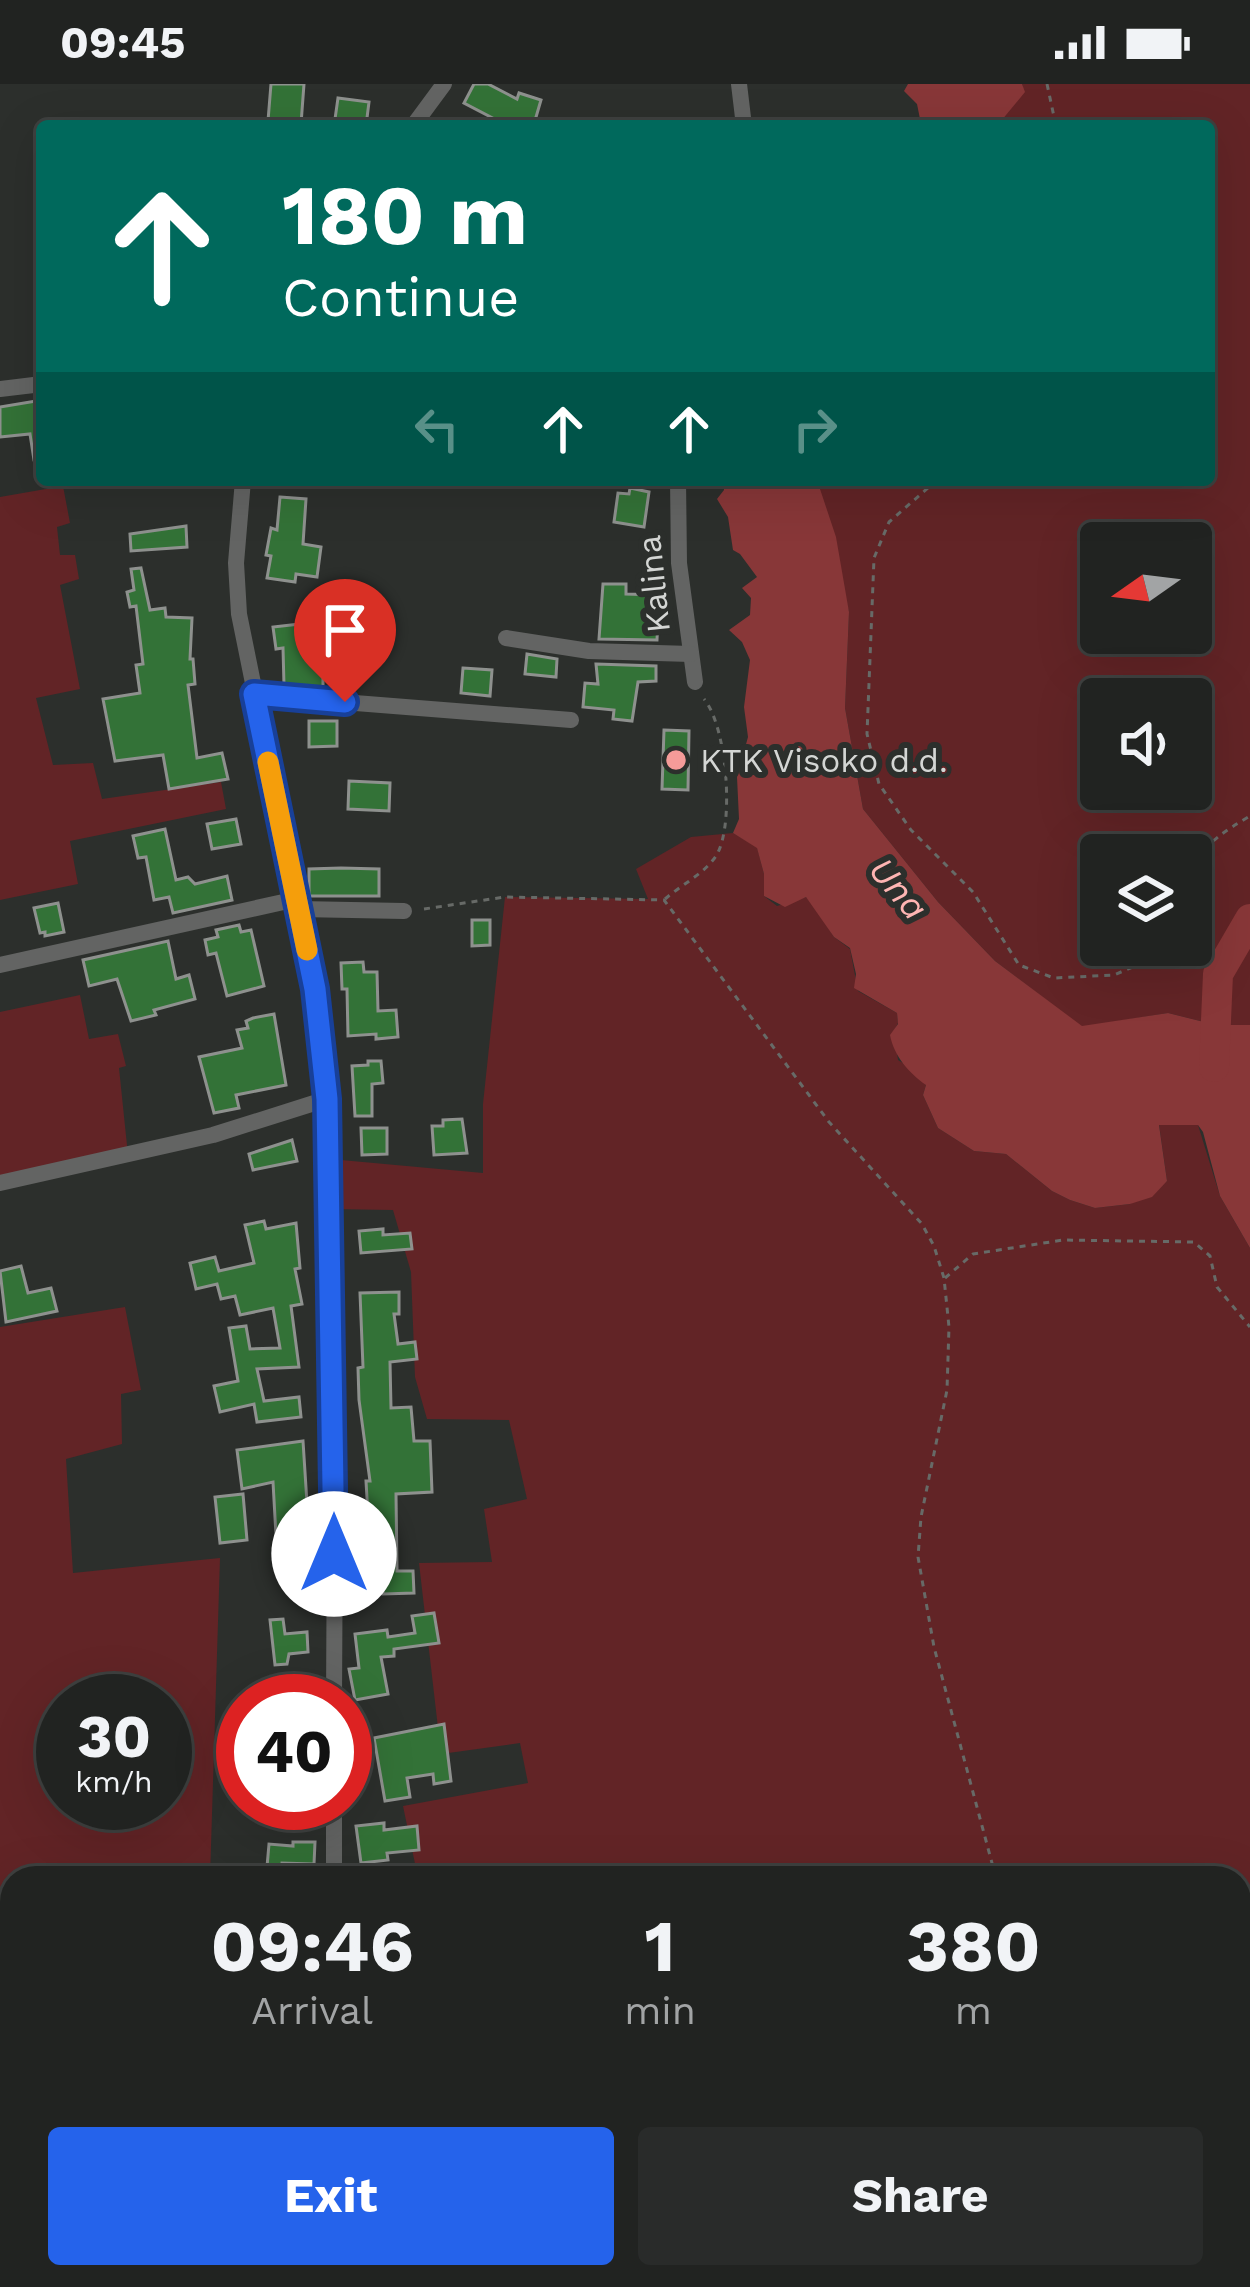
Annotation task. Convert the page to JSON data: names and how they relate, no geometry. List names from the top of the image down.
{
  "streets": {
    "street": ["Kalina"]
  },
  "water": ["Una"],
  "places": ["KTK Visoko d.d."],
  "north": "left",
  "page": {
    "status": "09:45",
    "turn": ["180 m", "Continue"],
    "speed": "30 km/h",
    "limit": "40",
    "eta": [
      "09:46",
      "Arrival",
      "1",
      "min",
      "380",
      "m"
    ],
    "buttons": ["Exit", "Share"]
  }
}
